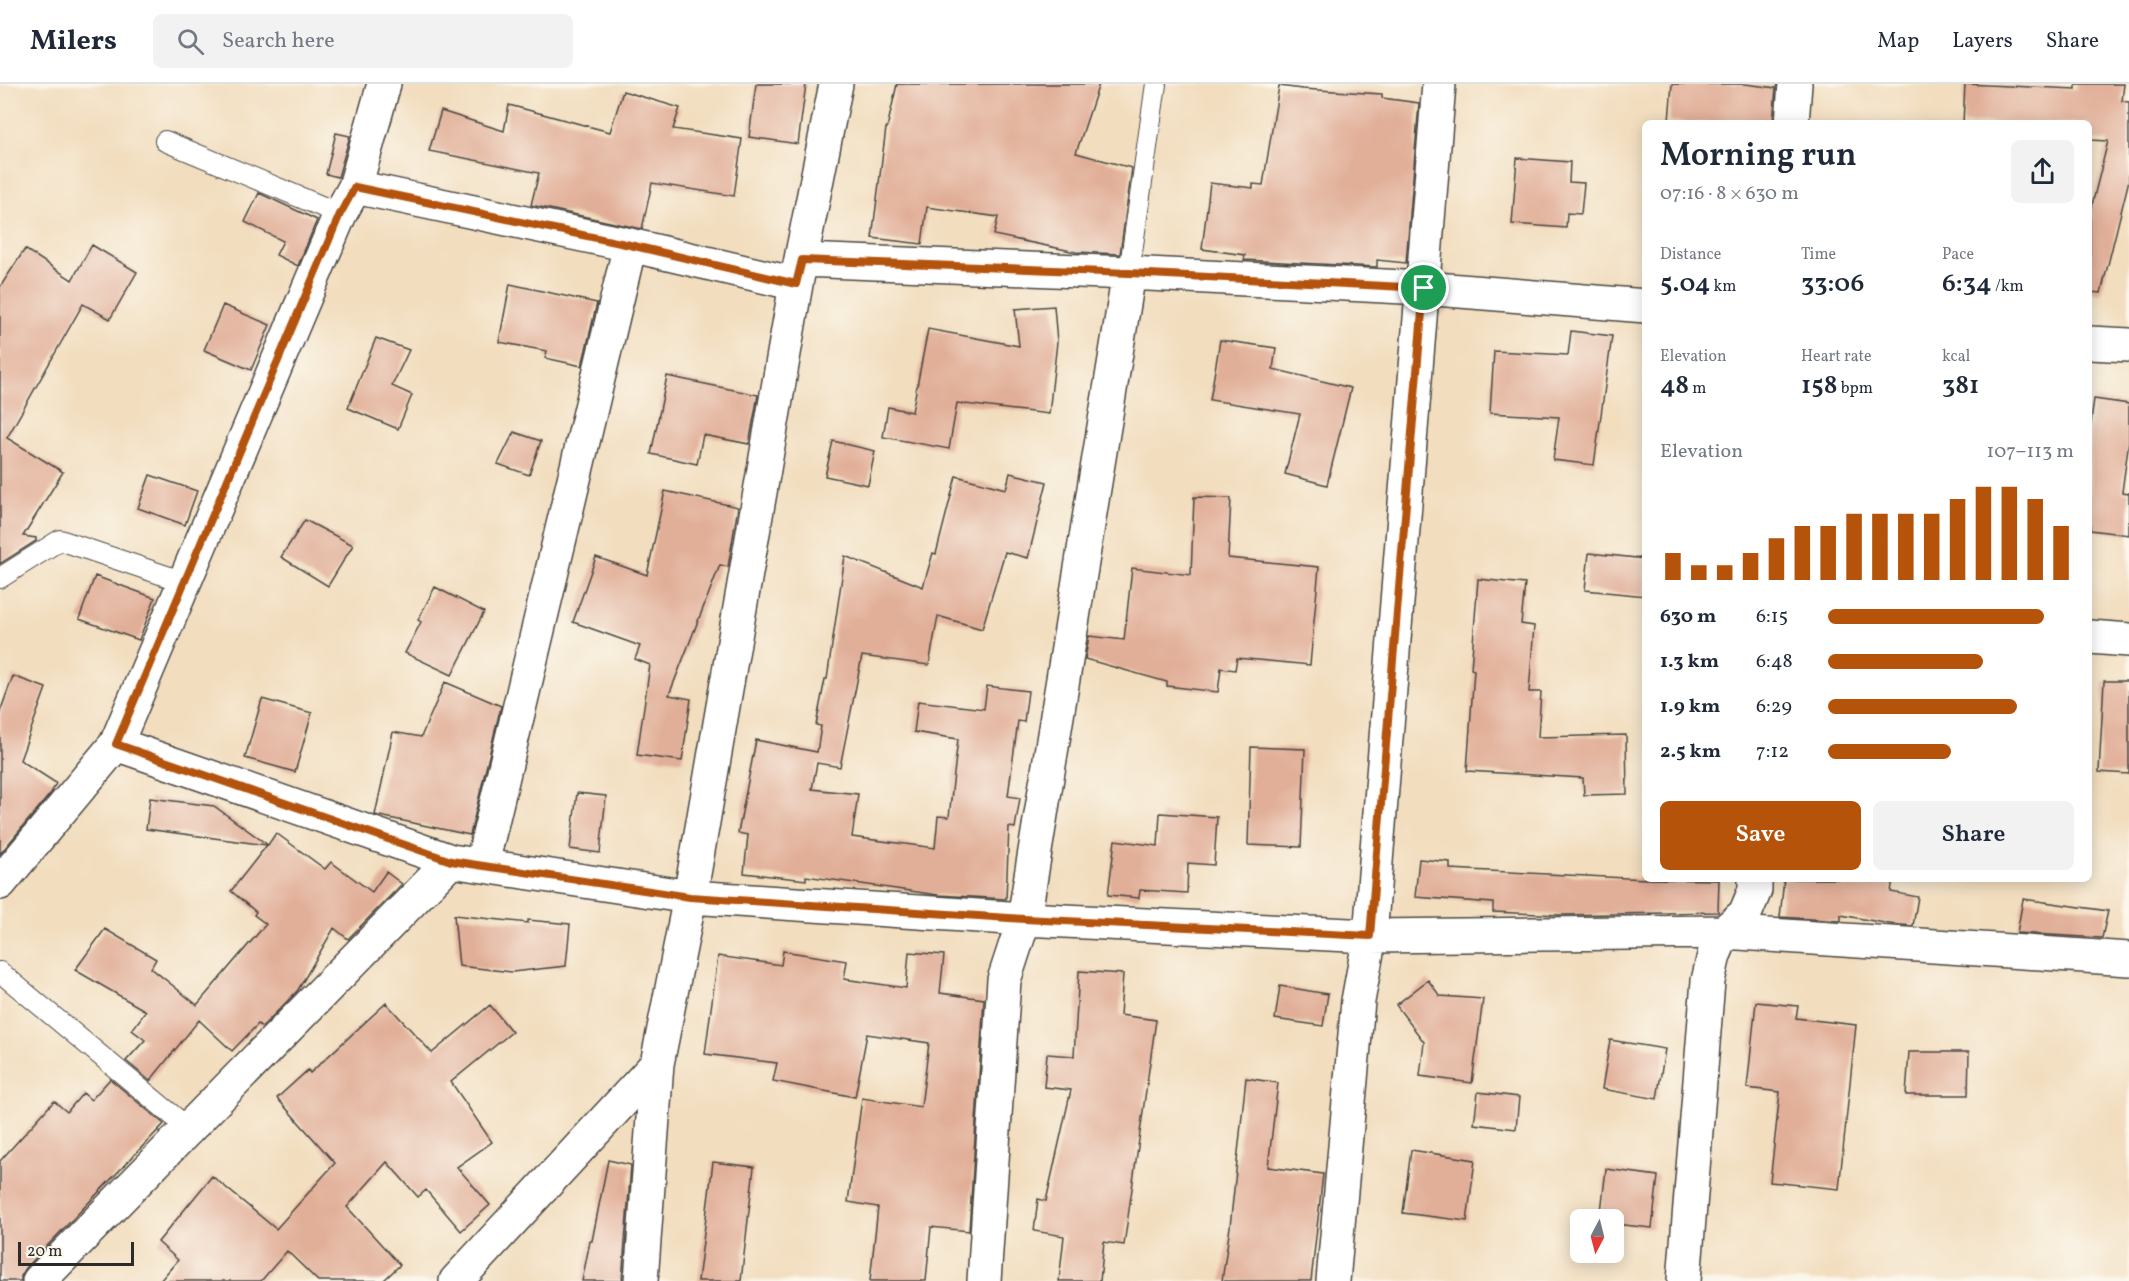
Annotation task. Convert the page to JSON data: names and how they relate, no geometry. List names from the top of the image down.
{
  "scale_bar": "20 m",
  "north": "bottom",
  "page": {
    "header": "Milers",
    "search": "Search here",
    "nav": ["Map", "Layers", "Share"],
    "heading": ["Morning run", "07:16 · 8 × 630 m"],
    "stats": [
      ["Distance", "5.04 km"],
      ["Time", "33:06"],
      ["Pace", "6:34 /km"],
      ["Elevation", "48 m"],
      ["Heart rate", "158 bpm"],
      ["kcal", "381"]
    ],
    "chart": ["Elevation", "107–113 m"],
    "list": [
      {
        "name": "630 m",
        "note": "6:15"
      },
      {
        "name": "1.3 km",
        "note": "6:48"
      },
      {
        "name": "1.9 km",
        "note": "6:29"
      },
      {
        "name": "2.5 km",
        "note": "7:12"
      }
    ],
    "buttons": ["Save", "Share"],
    "scale": "20 m"
  }
}
